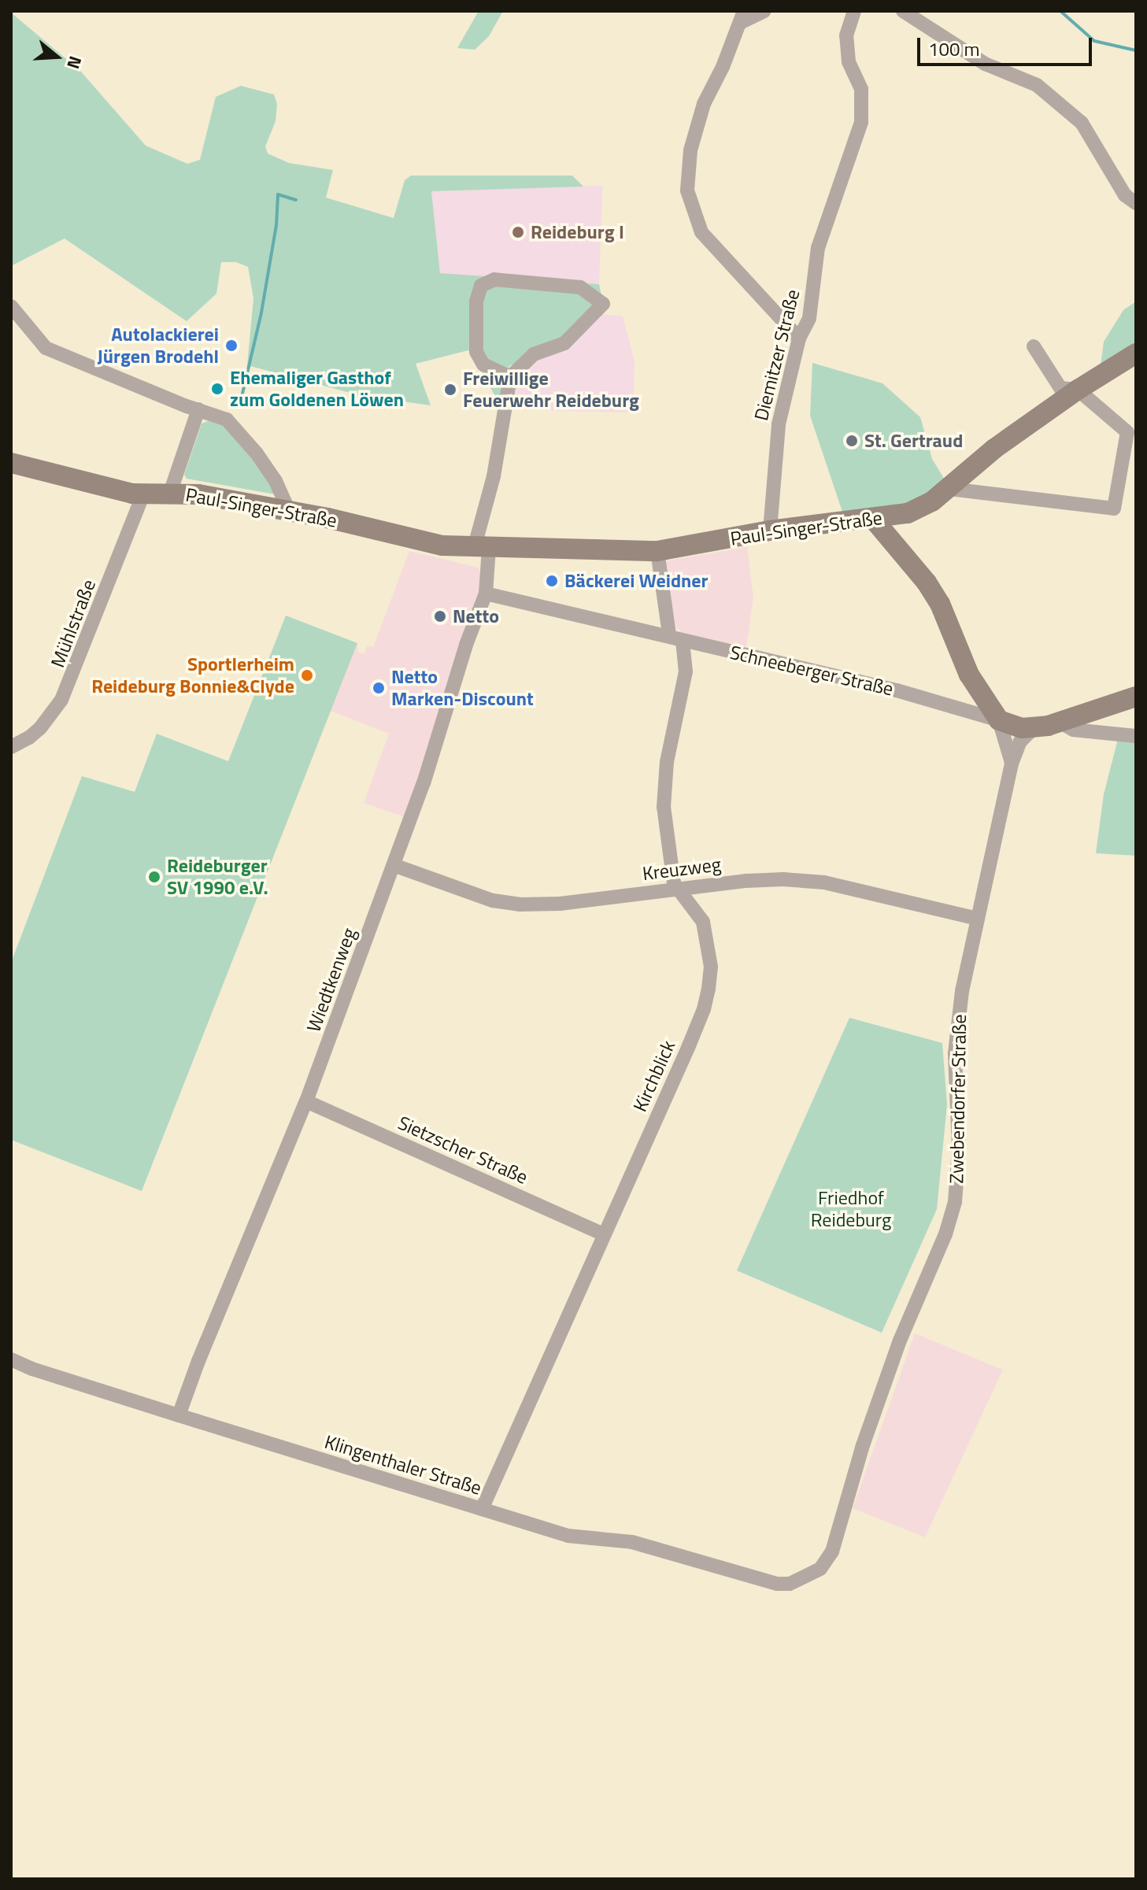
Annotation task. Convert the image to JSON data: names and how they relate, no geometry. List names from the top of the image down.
{
  "streets": {
    "street": [
      "Diemitzer Straße",
      "Paul-Singer-Straße",
      "Mühlstraße",
      "Schneeberger Straße",
      "Kreuzweg",
      "Wiedtkenweg",
      "Kirchblick",
      "Zwebendorfer Straße",
      "Sietzscher Straße",
      "Klingenthaler Straße"
    ]
  },
  "crossings": [
    ["Diemitzer Straße", "Paul-Singer-Straße"],
    ["Paul-Singer-Straße", "Mühlstraße"],
    ["Paul-Singer-Straße", "Wiedtkenweg"],
    ["Paul-Singer-Straße", "Zwebendorfer Straße"],
    ["Schneeberger Straße", "Wiedtkenweg"],
    ["Schneeberger Straße", "Kirchblick"],
    ["Schneeberger Straße", "Zwebendorfer Straße"],
    ["Kreuzweg", "Wiedtkenweg"],
    ["Kreuzweg", "Kirchblick"],
    ["Kreuzweg", "Zwebendorfer Straße"],
    ["Wiedtkenweg", "Sietzscher Straße"],
    ["Wiedtkenweg", "Klingenthaler Straße"],
    ["Kirchblick", "Sietzscher Straße"],
    ["Kirchblick", "Klingenthaler Straße"],
    ["Zwebendorfer Straße", "Klingenthaler Straße"]
  ],
  "parks": ["Friedhof Reideburg"],
  "places": [
    "Reideburg I",
    "Autolackierei Jürgen Brodehl",
    "Ehemaliger Gasthof zum Goldenen Löwen",
    "Freiwillige Feuerwehr Reideburg",
    "St. Gertraud",
    "Bäckerei Weidner",
    "Netto",
    "Sportlerheim Reideburg Bonnie&Clyde",
    "Netto Marken-Discount",
    "Reideburger SV 1990 e.V."
  ],
  "scale_bar": "100 m",
  "north": "right"
}
